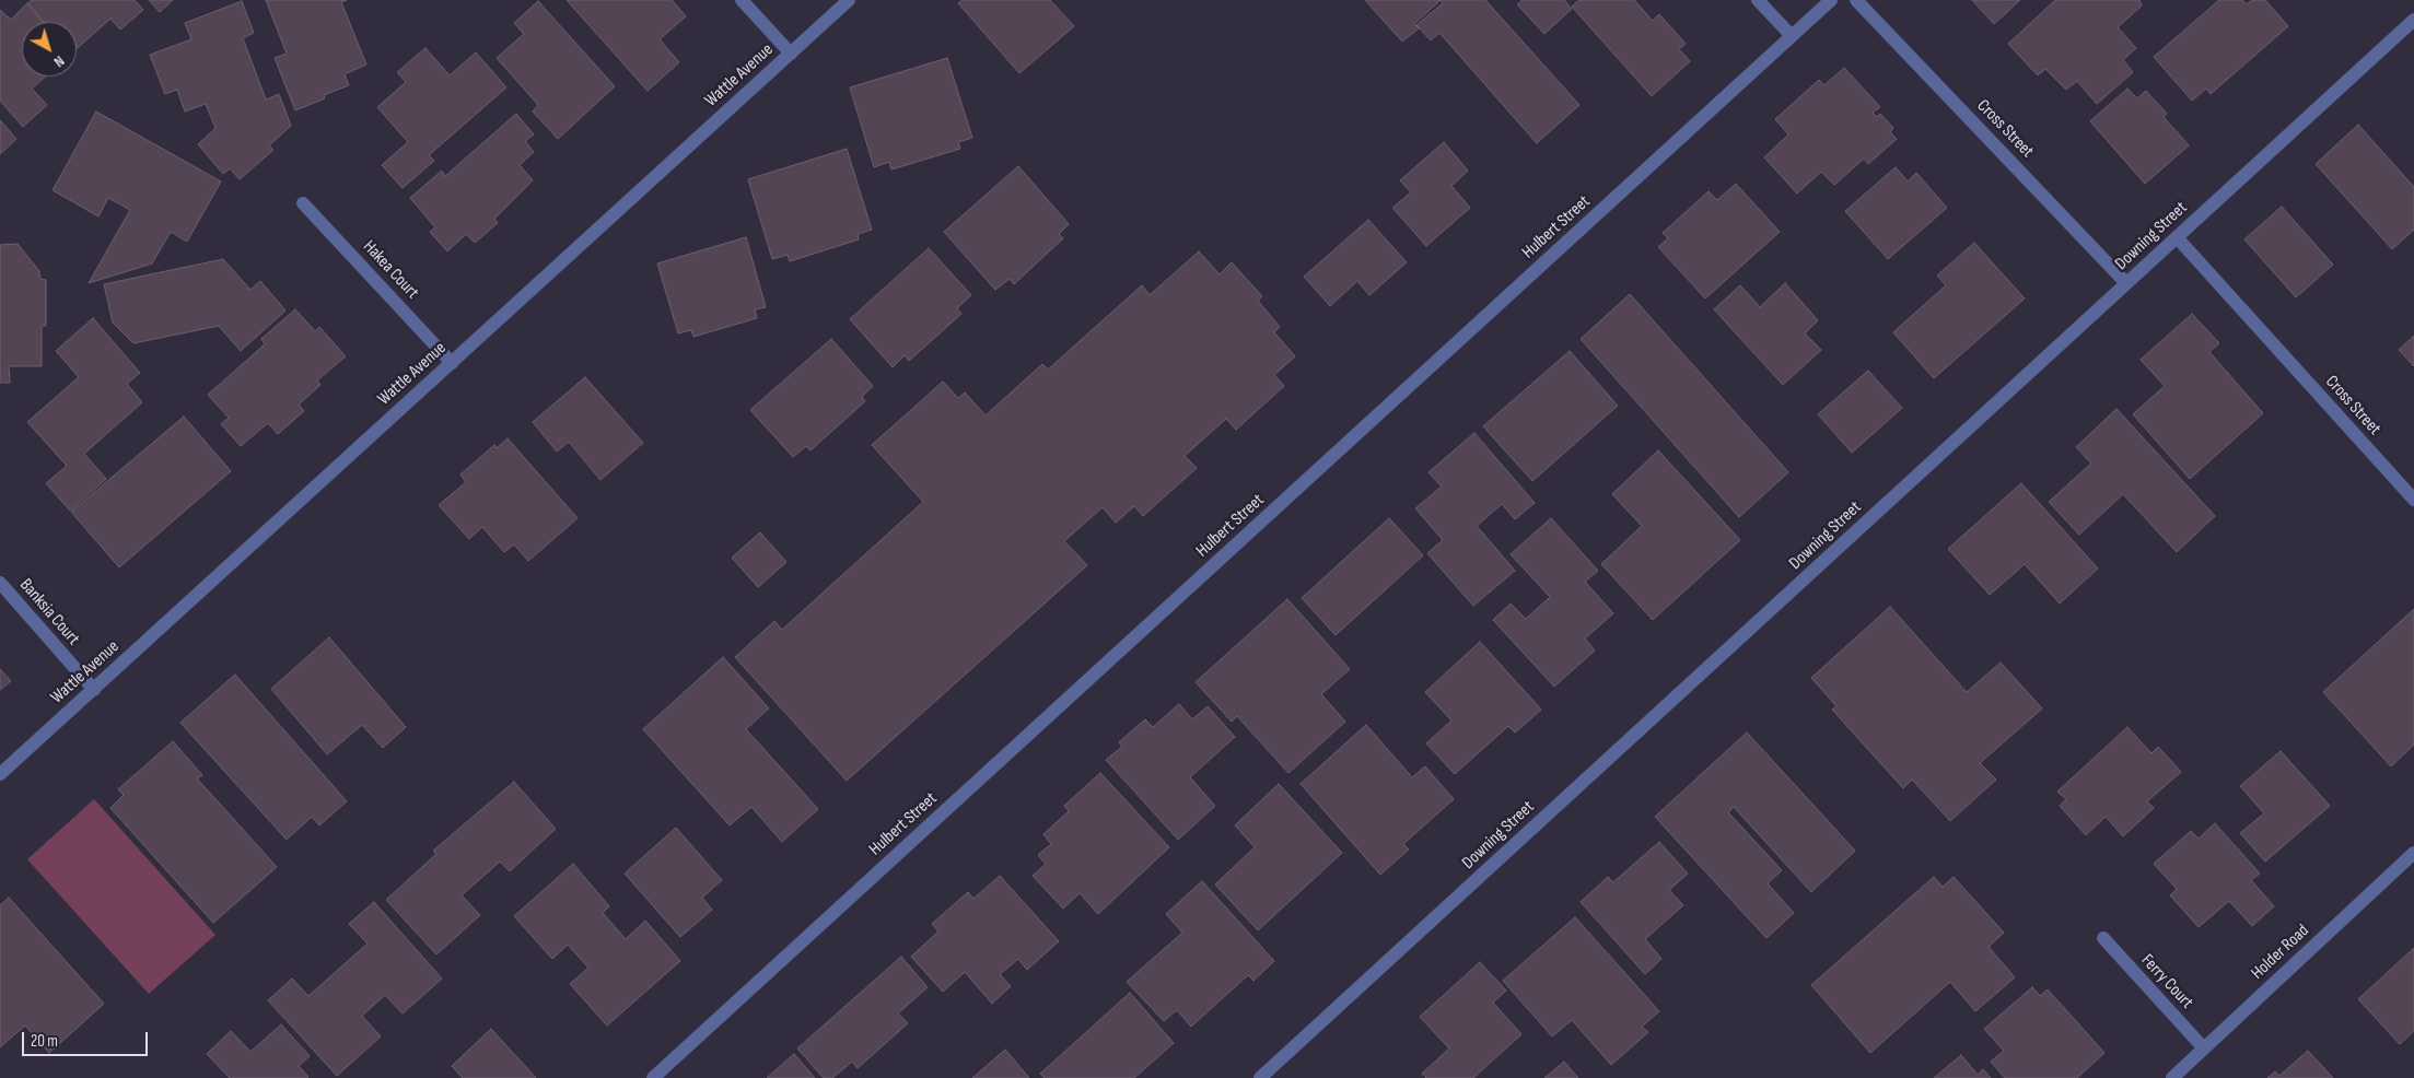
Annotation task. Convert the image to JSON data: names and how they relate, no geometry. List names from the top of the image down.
{
  "streets": {
    "street": [
      "Wattle Avenue",
      "Cross Street",
      "Hulbert Street",
      "Downing Street",
      "Hakea Court",
      "Banksia Court",
      "Holder Road",
      "Ferry Court"
    ]
  },
  "crossings": [
    ["Wattle Avenue", "Hakea Court"],
    ["Wattle Avenue", "Banksia Court"],
    ["Cross Street", "Downing Street"],
    ["Holder Road", "Ferry Court"]
  ],
  "scale_bar": "20 m",
  "north": "bottom right"
}
